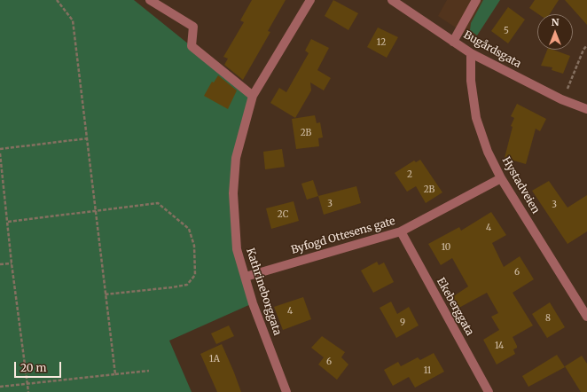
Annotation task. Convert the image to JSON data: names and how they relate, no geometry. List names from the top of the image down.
{
  "streets": {
    "street": [
      "Bugårdsgata",
      "Hystadveien",
      "Byfogd Ottesens gate",
      "Kathrineborggata",
      "Ekeberggata"
    ]
  },
  "crossings": [
    ["Bugårdsgata", "Hystadveien"],
    ["Hystadveien", "Byfogd Ottesens gate"],
    ["Byfogd Ottesens gate", "Kathrineborggata"],
    ["Byfogd Ottesens gate", "Ekeberggata"]
  ],
  "house_numbers": [
    "5",
    "12",
    "2B",
    "2",
    "2B",
    "3",
    "3",
    "2C",
    "4",
    "10",
    "6",
    "4",
    "8",
    "9",
    "14",
    "1A",
    "6",
    "11"
  ],
  "scale_bar": "20 m",
  "north": "top"
}
